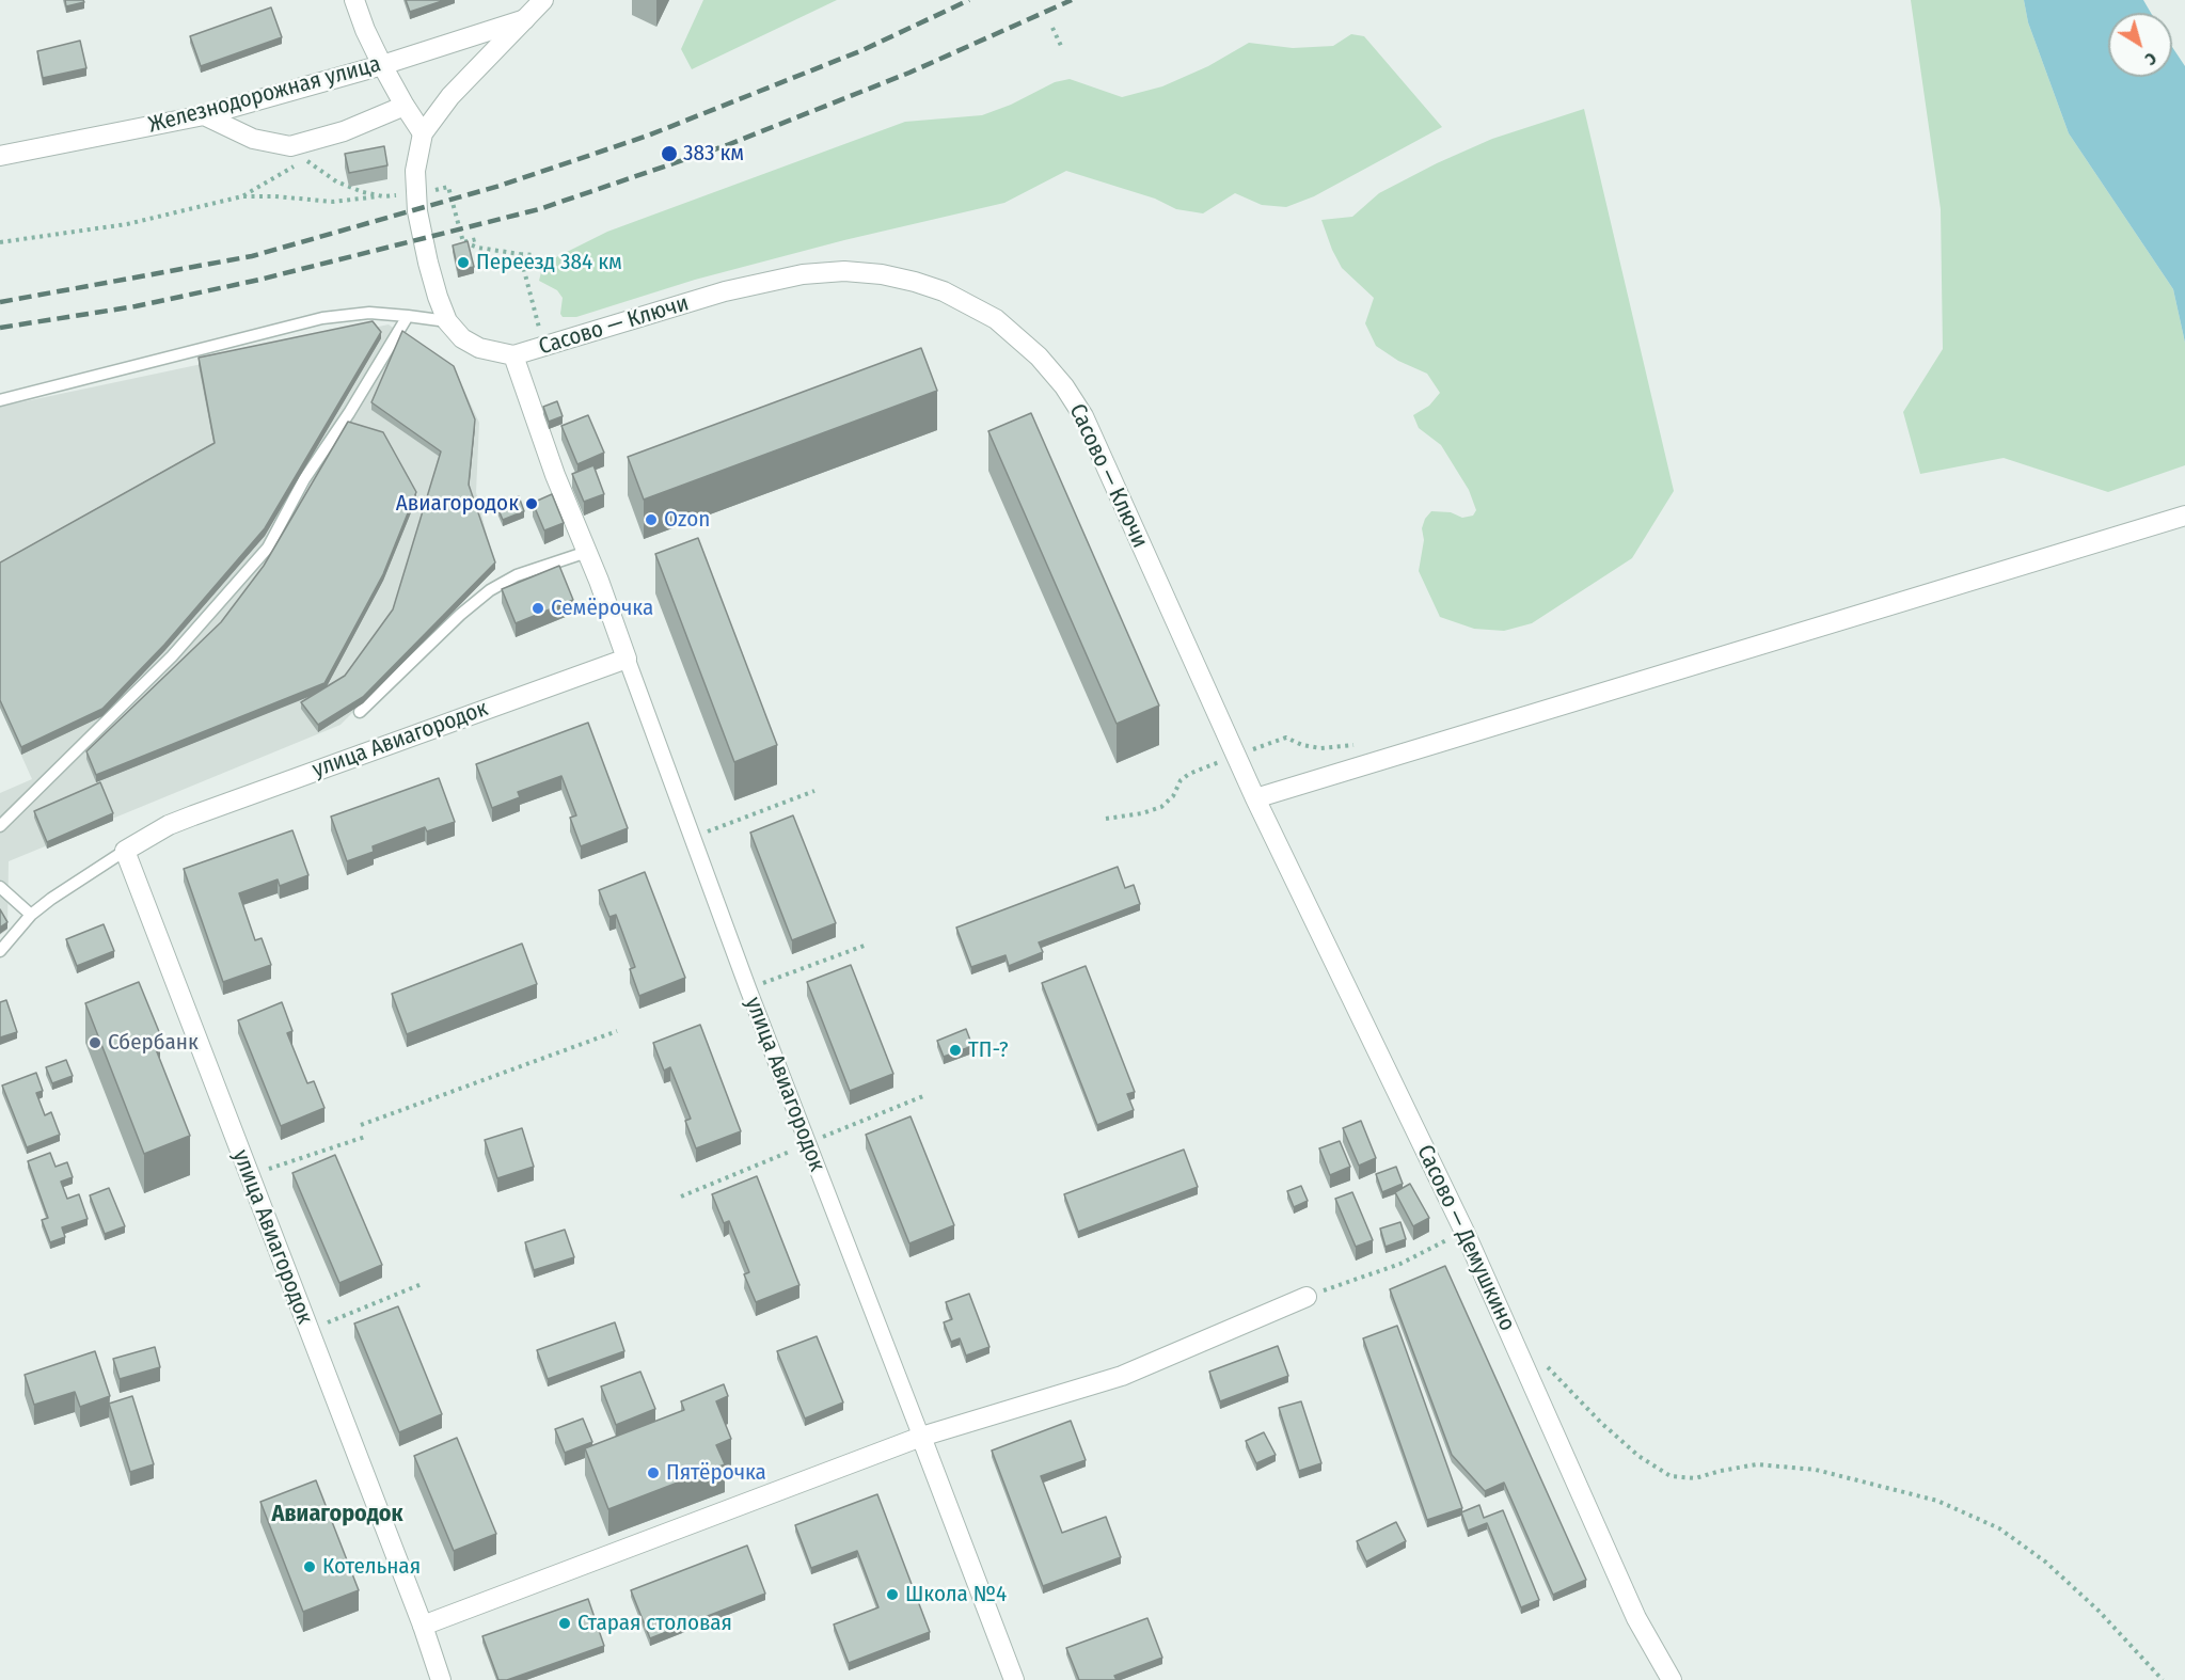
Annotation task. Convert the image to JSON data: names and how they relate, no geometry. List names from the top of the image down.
{
  "streets": {
    "street": [
      "Железнодорожная улица",
      "Сасово — Ключи",
      "улица Авиагородок",
      "Сасово — Демушкино"
    ]
  },
  "crossings": [
    ["Сасово — Ключи", "улица Авиагородок"],
    ["Сасово — Ключи", "Сасово — Демушкино"]
  ],
  "districts": ["Авиагородок"],
  "places": [
    "383 км",
    "Переезд 384 км",
    "Авиагородок",
    "Ozon",
    "Семёрочка",
    "Сбербанк",
    "ТП-?",
    "Пятёрочка",
    "Котельная",
    "Школа №4",
    "Старая столовая"
  ],
  "north": "bottom right"
}
